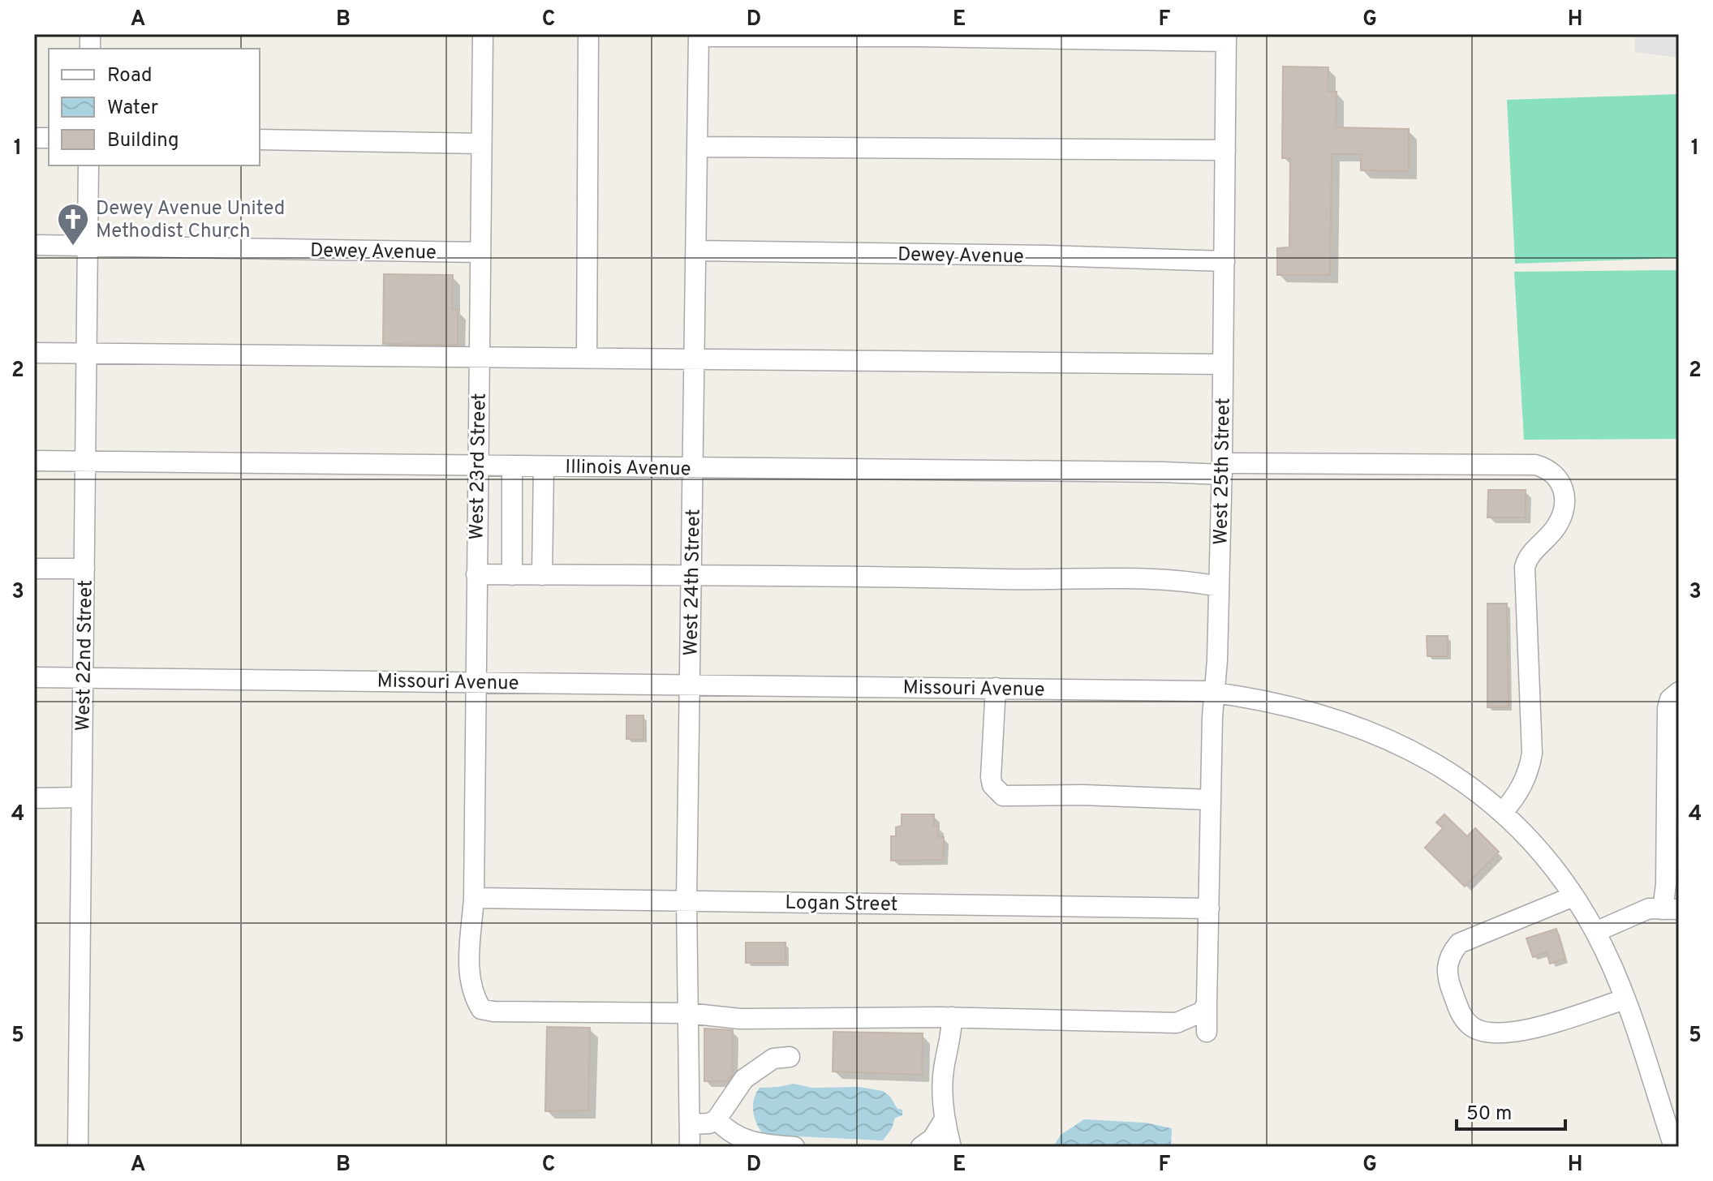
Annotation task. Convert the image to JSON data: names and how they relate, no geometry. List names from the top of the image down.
{
  "streets": {
    "street": [
      "Dewey Avenue",
      "West 23rd Street",
      "Illinois Avenue",
      "West 25th Street",
      "West 24th Street",
      "West 22nd Street",
      "Missouri Avenue",
      "Logan Street"
    ]
  },
  "crossings": [
    ["Dewey Avenue", "West 23rd Street"],
    ["Dewey Avenue", "West 25th Street"],
    ["Dewey Avenue", "West 24th Street"],
    ["Dewey Avenue", "West 22nd Street"],
    ["West 23rd Street", "Illinois Avenue"],
    ["West 23rd Street", "West 24th Street"],
    ["West 23rd Street", "Missouri Avenue"],
    ["West 23rd Street", "Logan Street"],
    ["Illinois Avenue", "West 25th Street"],
    ["Illinois Avenue", "West 24th Street"],
    ["Illinois Avenue", "West 22nd Street"],
    ["Illinois Avenue", "Missouri Avenue"],
    ["West 25th Street", "Missouri Avenue"],
    ["West 25th Street", "Logan Street"],
    ["West 24th Street", "Missouri Avenue"],
    ["West 24th Street", "Logan Street"],
    ["West 22nd Street", "Missouri Avenue"]
  ],
  "places": {
    "church": ["Dewey Avenue United Methodist Church"]
  },
  "legend": ["Road", "Water", "Building"],
  "scale_bar": "50 m",
  "grid": {
    "columns": [
      "A",
      "B",
      "C",
      "D",
      "E",
      "F",
      "G",
      "H"
    ],
    "rows": [
      "1",
      "2",
      "3",
      "4",
      "5"
    ]
  }
}
